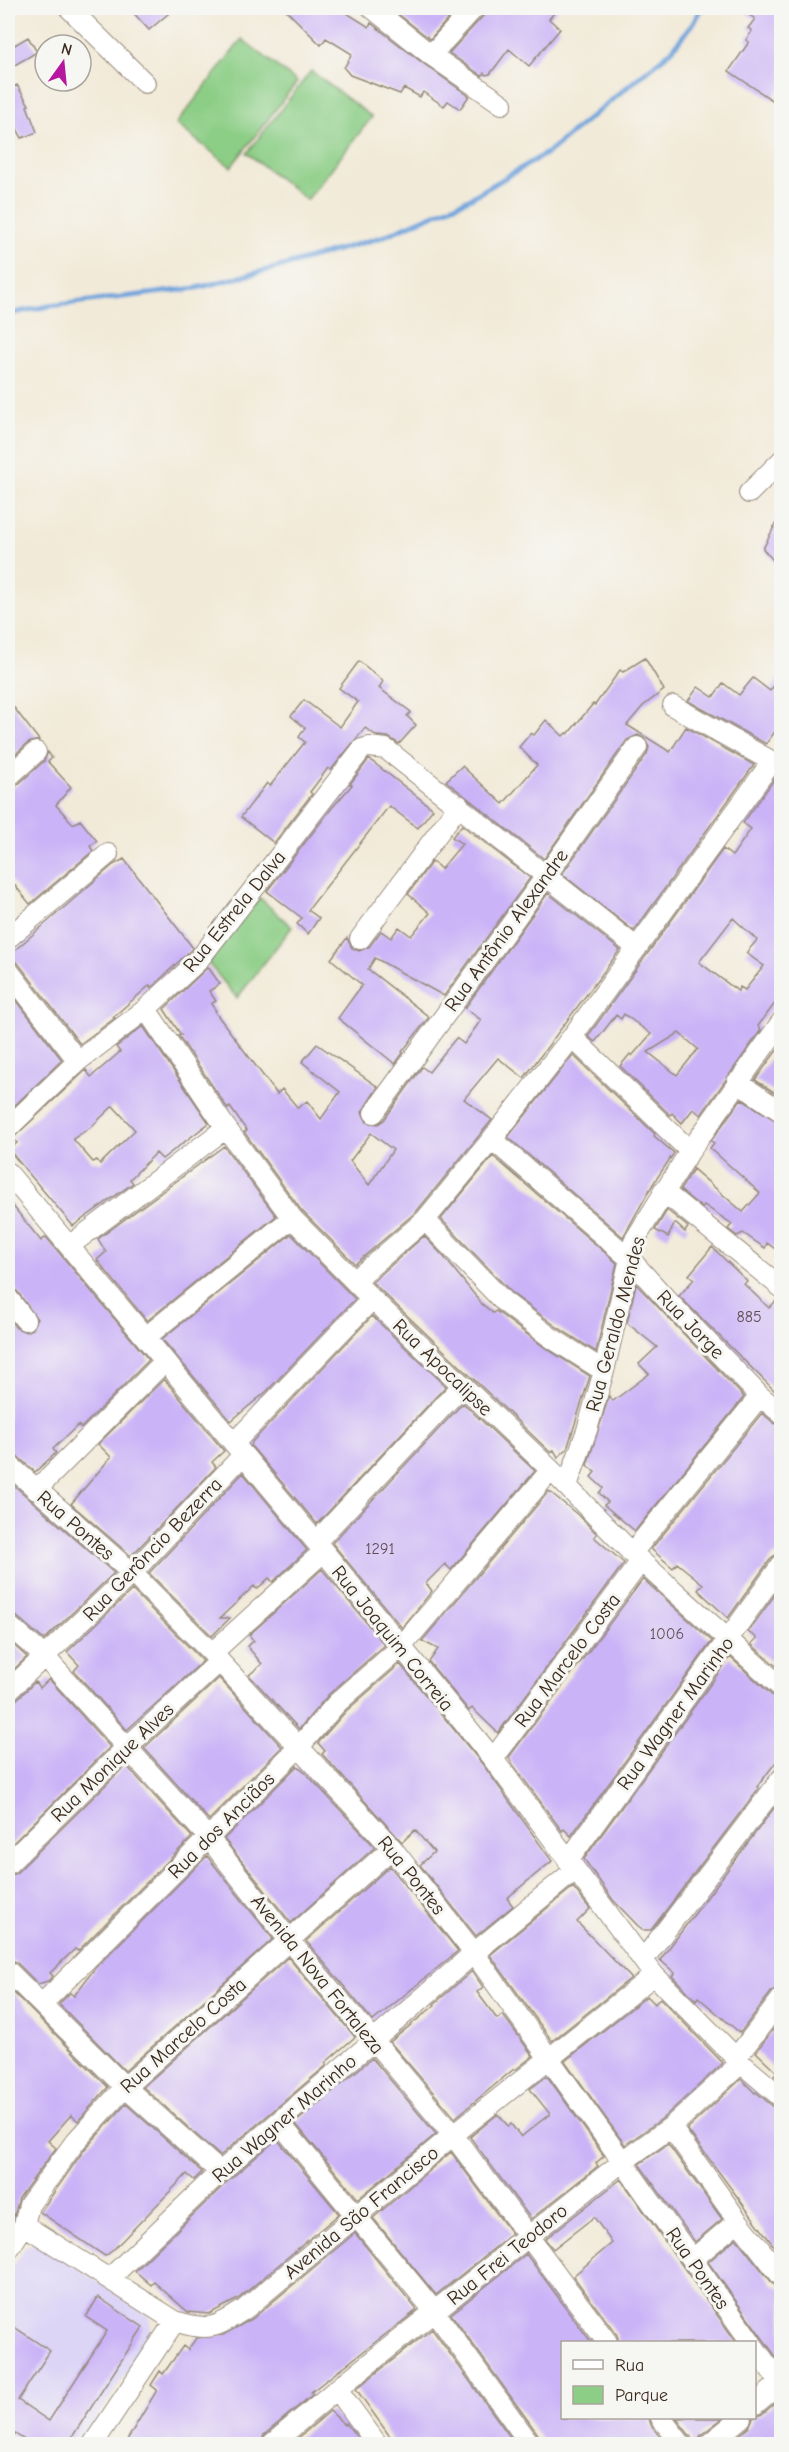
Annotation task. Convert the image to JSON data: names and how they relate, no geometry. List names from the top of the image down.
{
  "streets": {
    "street": [
      "Rua Estrela Dalva",
      "Rua Antônio Alexandre",
      "Rua Geraldo Mendes",
      "Rua Jorge",
      "Rua Apocalipse",
      "Rua Pontes",
      "Rua Gerôncio Bezerra",
      "Rua Joaquim Correia",
      "Rua Marcelo Costa",
      "Rua Wagner Marinho",
      "Rua Monique Alves",
      "Rua dos Anciãos",
      "Avenida Nova Fortaleza",
      "Avenida São Francisco",
      "Rua Frei Teodoro"
    ]
  },
  "crossings": [
    ["Rua Estrela Dalva", "Rua Apocalipse"],
    ["Rua Geraldo Mendes", "Rua Jorge"],
    ["Rua Geraldo Mendes", "Rua Apocalipse"],
    ["Rua Jorge", "Rua Marcelo Costa"],
    ["Rua Apocalipse", "Rua Gerôncio Bezerra"],
    ["Rua Apocalipse", "Rua Marcelo Costa"],
    ["Rua Apocalipse", "Rua Wagner Marinho"],
    ["Rua Apocalipse", "Rua Monique Alves"],
    ["Rua Pontes", "Rua Gerôncio Bezerra"],
    ["Rua Pontes", "Rua Marcelo Costa"],
    ["Rua Pontes", "Rua Wagner Marinho"],
    ["Rua Pontes", "Rua Monique Alves"],
    ["Rua Pontes", "Rua dos Anciãos"],
    ["Rua Pontes", "Avenida São Francisco"],
    ["Rua Pontes", "Rua Frei Teodoro"],
    ["Rua Gerôncio Bezerra", "Rua Joaquim Correia"],
    ["Rua Gerôncio Bezerra", "Avenida Nova Fortaleza"],
    ["Rua Joaquim Correia", "Rua Marcelo Costa"],
    ["Rua Joaquim Correia", "Rua Wagner Marinho"],
    ["Rua Joaquim Correia", "Rua Monique Alves"],
    ["Rua Joaquim Correia", "Rua dos Anciãos"],
    ["Rua Joaquim Correia", "Avenida São Francisco"],
    ["Rua Joaquim Correia", "Rua Frei Teodoro"],
    ["Rua Marcelo Costa", "Avenida Nova Fortaleza"],
    ["Rua Wagner Marinho", "Avenida Nova Fortaleza"],
    ["Rua Monique Alves", "Avenida Nova Fortaleza"],
    ["Rua dos Anciãos", "Avenida Nova Fortaleza"],
    ["Avenida Nova Fortaleza", "Avenida São Francisco"],
    ["Avenida Nova Fortaleza", "Rua Frei Teodoro"]
  ],
  "house_numbers": ["885", "1291", "1006"],
  "legend": ["Rua", "Parque"],
  "north": "top"
}
